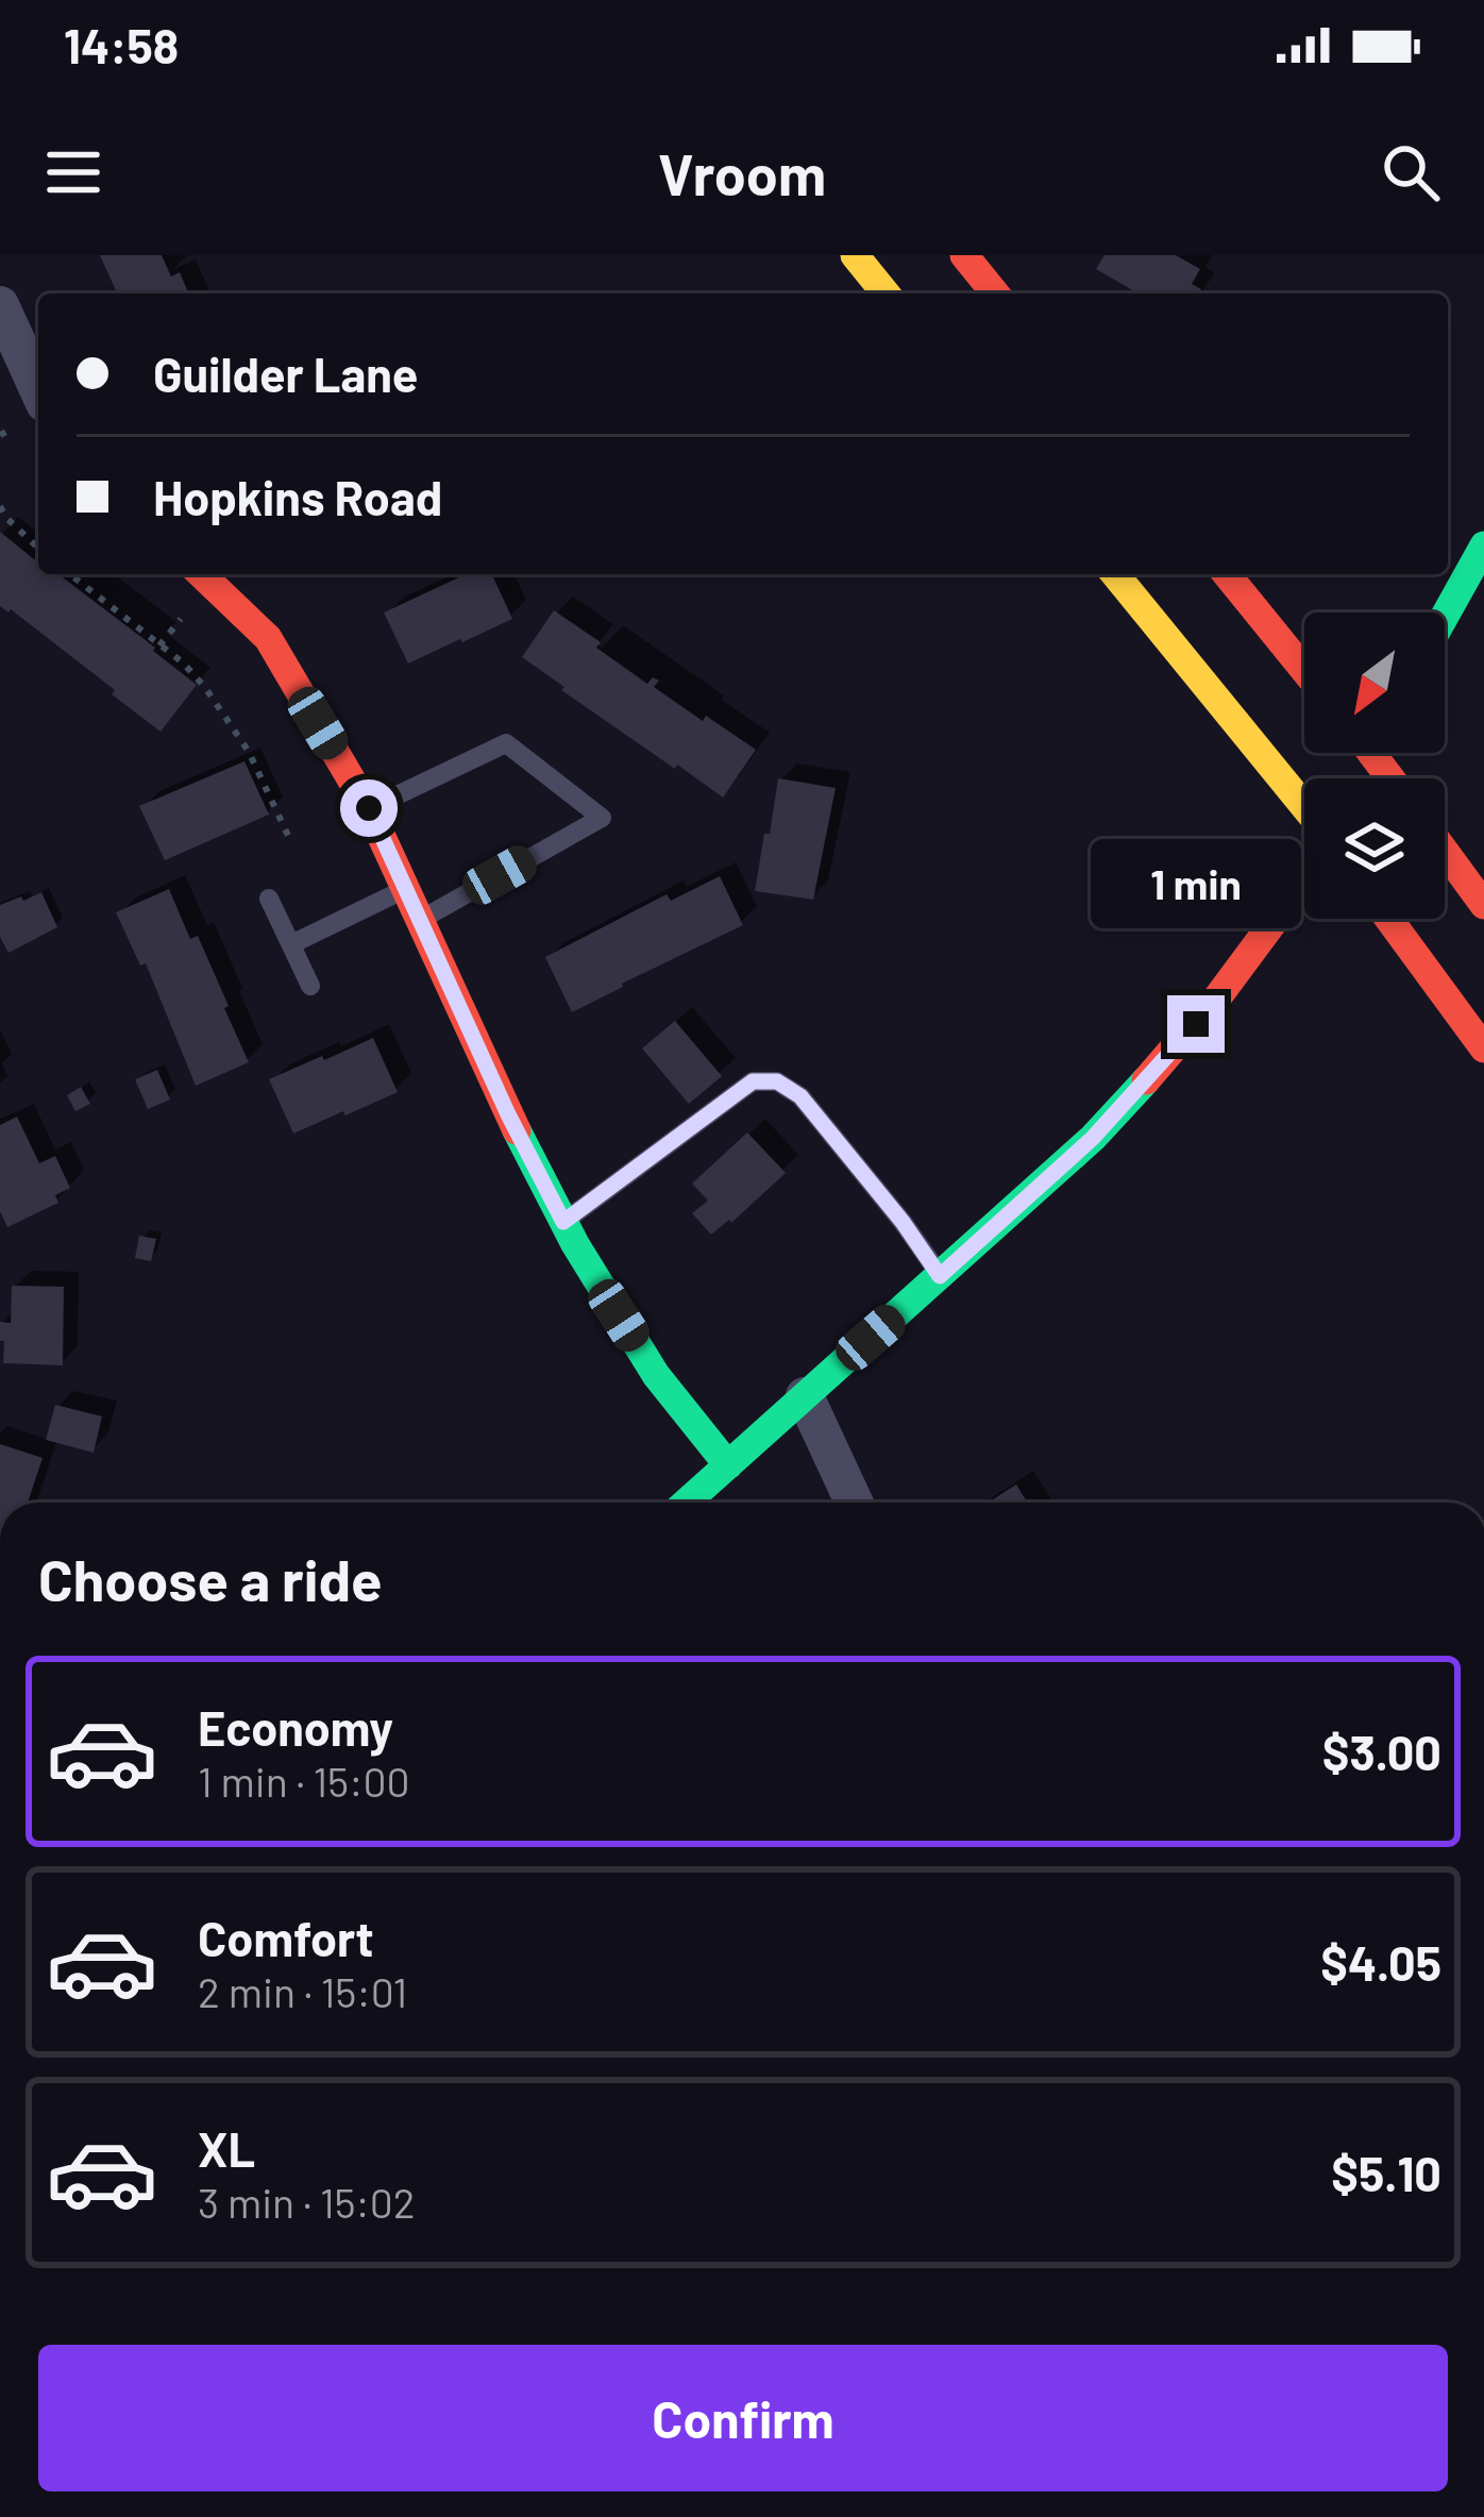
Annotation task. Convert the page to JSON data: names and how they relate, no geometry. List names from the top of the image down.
{
  "north": "bottom left",
  "page": {
    "status": "14:58",
    "header": "Vroom",
    "banner": ["Guilder Lane", "Hopkins Road"],
    "bubble": "1 min",
    "heading": "Choose a ride",
    "list": [
      {
        "name": "Economy",
        "note": "1 min · 15:00",
        "value": "$3.00"
      },
      {
        "name": "Comfort",
        "note": "2 min · 15:01",
        "value": "$4.05"
      },
      {
        "name": "XL",
        "note": "3 min · 15:02",
        "value": "$5.10"
      }
    ],
    "buttons": "Confirm"
  }
}
